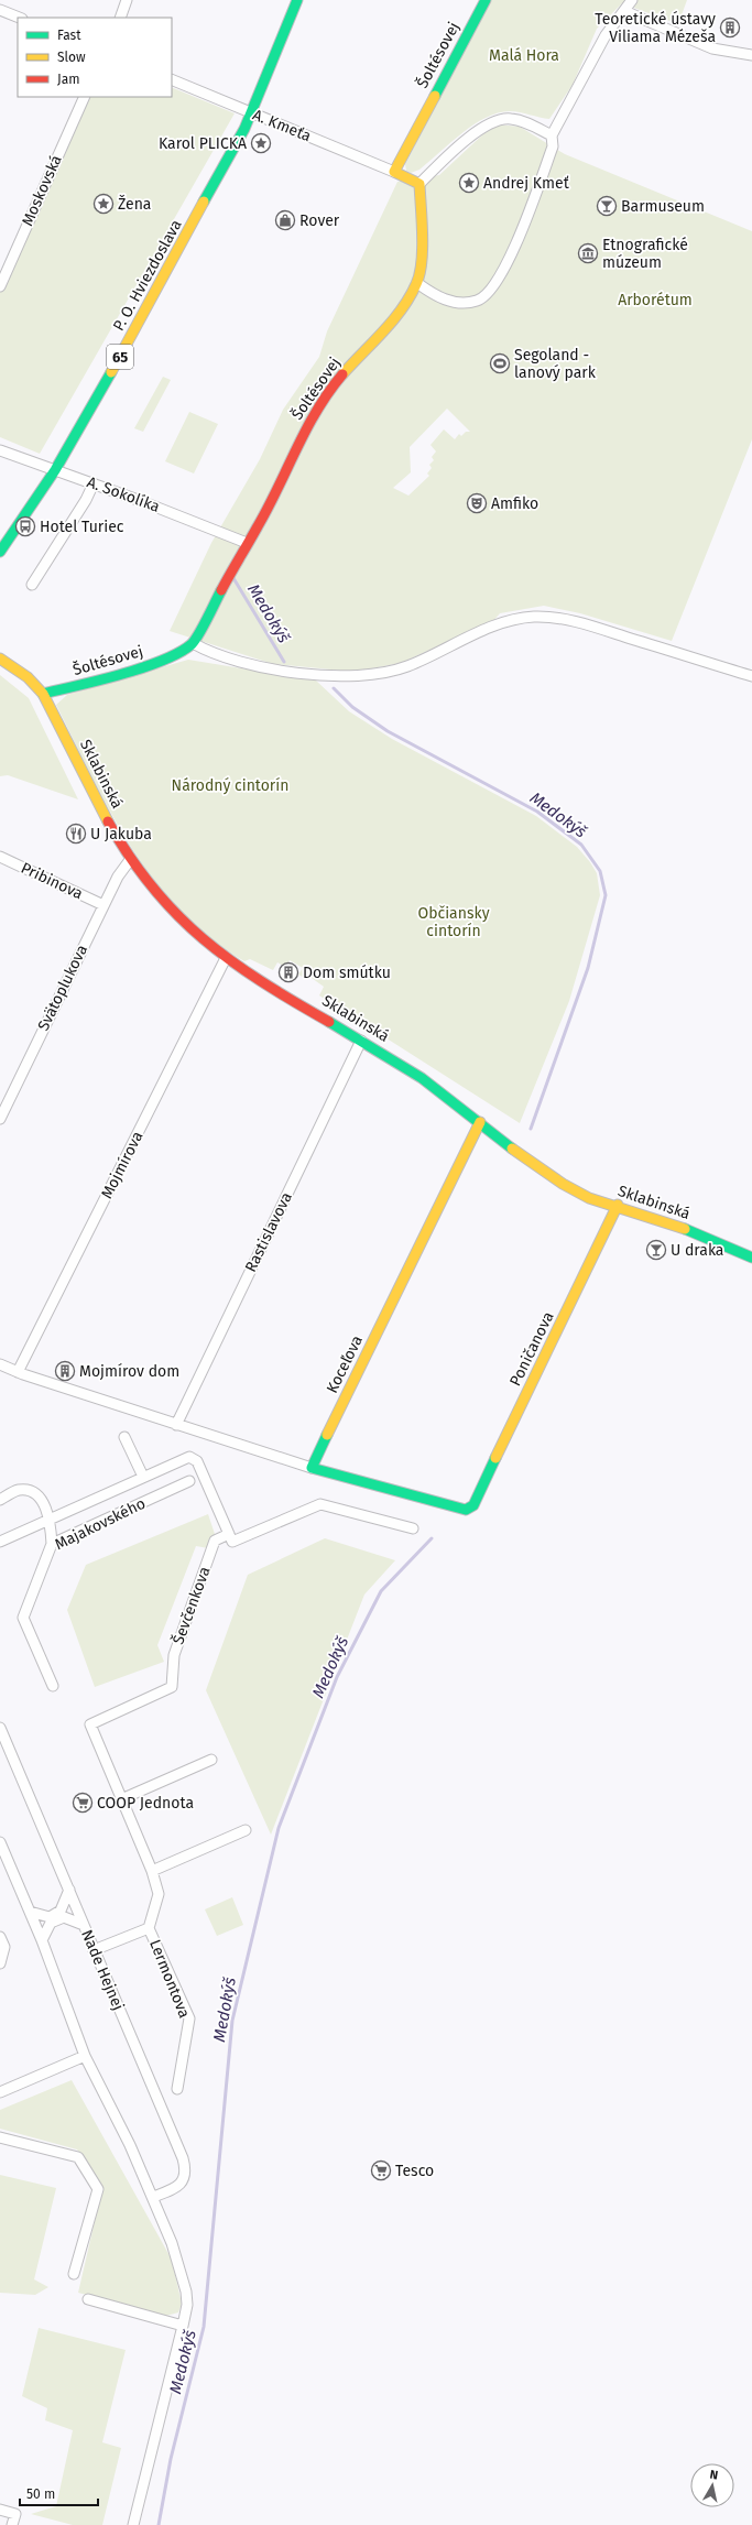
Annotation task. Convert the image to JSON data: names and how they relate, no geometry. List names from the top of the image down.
{
  "streets": {
    "street": [
      "Šoltésovej",
      "A. Kmeťa",
      "Moskovská",
      "P. O. Hviezdoslava",
      "65",
      "A. Sokolíka",
      "Sklabinská",
      "Pribinova",
      "Svätoplukova",
      "Mojmírova",
      "Rastislavova",
      "Poničanova",
      "Koceľova",
      "Majakovského",
      "Ševčenkova",
      "Nade Hejnej",
      "Lermontova"
    ]
  },
  "crossings": [
    ["Šoltésovej", "A. Kmeťa"],
    ["Šoltésovej", "A. Sokolíka"],
    ["Šoltésovej", "Sklabinská"],
    ["A. Kmeťa", "P. O. Hviezdoslava"],
    ["P. O. Hviezdoslava", "A. Sokolíka"],
    ["Sklabinská", "Svätoplukova"],
    ["Sklabinská", "Mojmírova"],
    ["Sklabinská", "Rastislavova"],
    ["Sklabinská", "Poničanova"],
    ["Sklabinská", "Koceľova"],
    ["Pribinova", "Svätoplukova"],
    ["Poničanova", "Koceľova"],
    ["Ševčenkova", "Lermontova"]
  ],
  "water": ["Medokýš"],
  "parks": [
    "Malá Hora",
    "Arborétum",
    "Národný cintorín",
    "Občiansky cintorín"
  ],
  "places": {
    "building": ["Teoretické ústavy Viliama Mézeša", "Dom smútku", "Mojmírov dom"],
    "place": ["Karol PLICKA", "Andrej Kmeť", "Žena"],
    "bar": ["Barmuseum", "U draka"],
    "shop": ["Rover"],
    "museum": ["Etnografické múzeum"],
    "sports": ["Segoland - lanový park"],
    "theatre": ["Amfiko"],
    "bus stop": ["Hotel Turiec"],
    "restaurant": ["U Jakuba"],
    "supermarket": ["COOP Jednota", "Tesco"]
  },
  "legend": ["Fast", "Slow", "Jam"],
  "scale_bar": "50 m",
  "north": "top"
}
